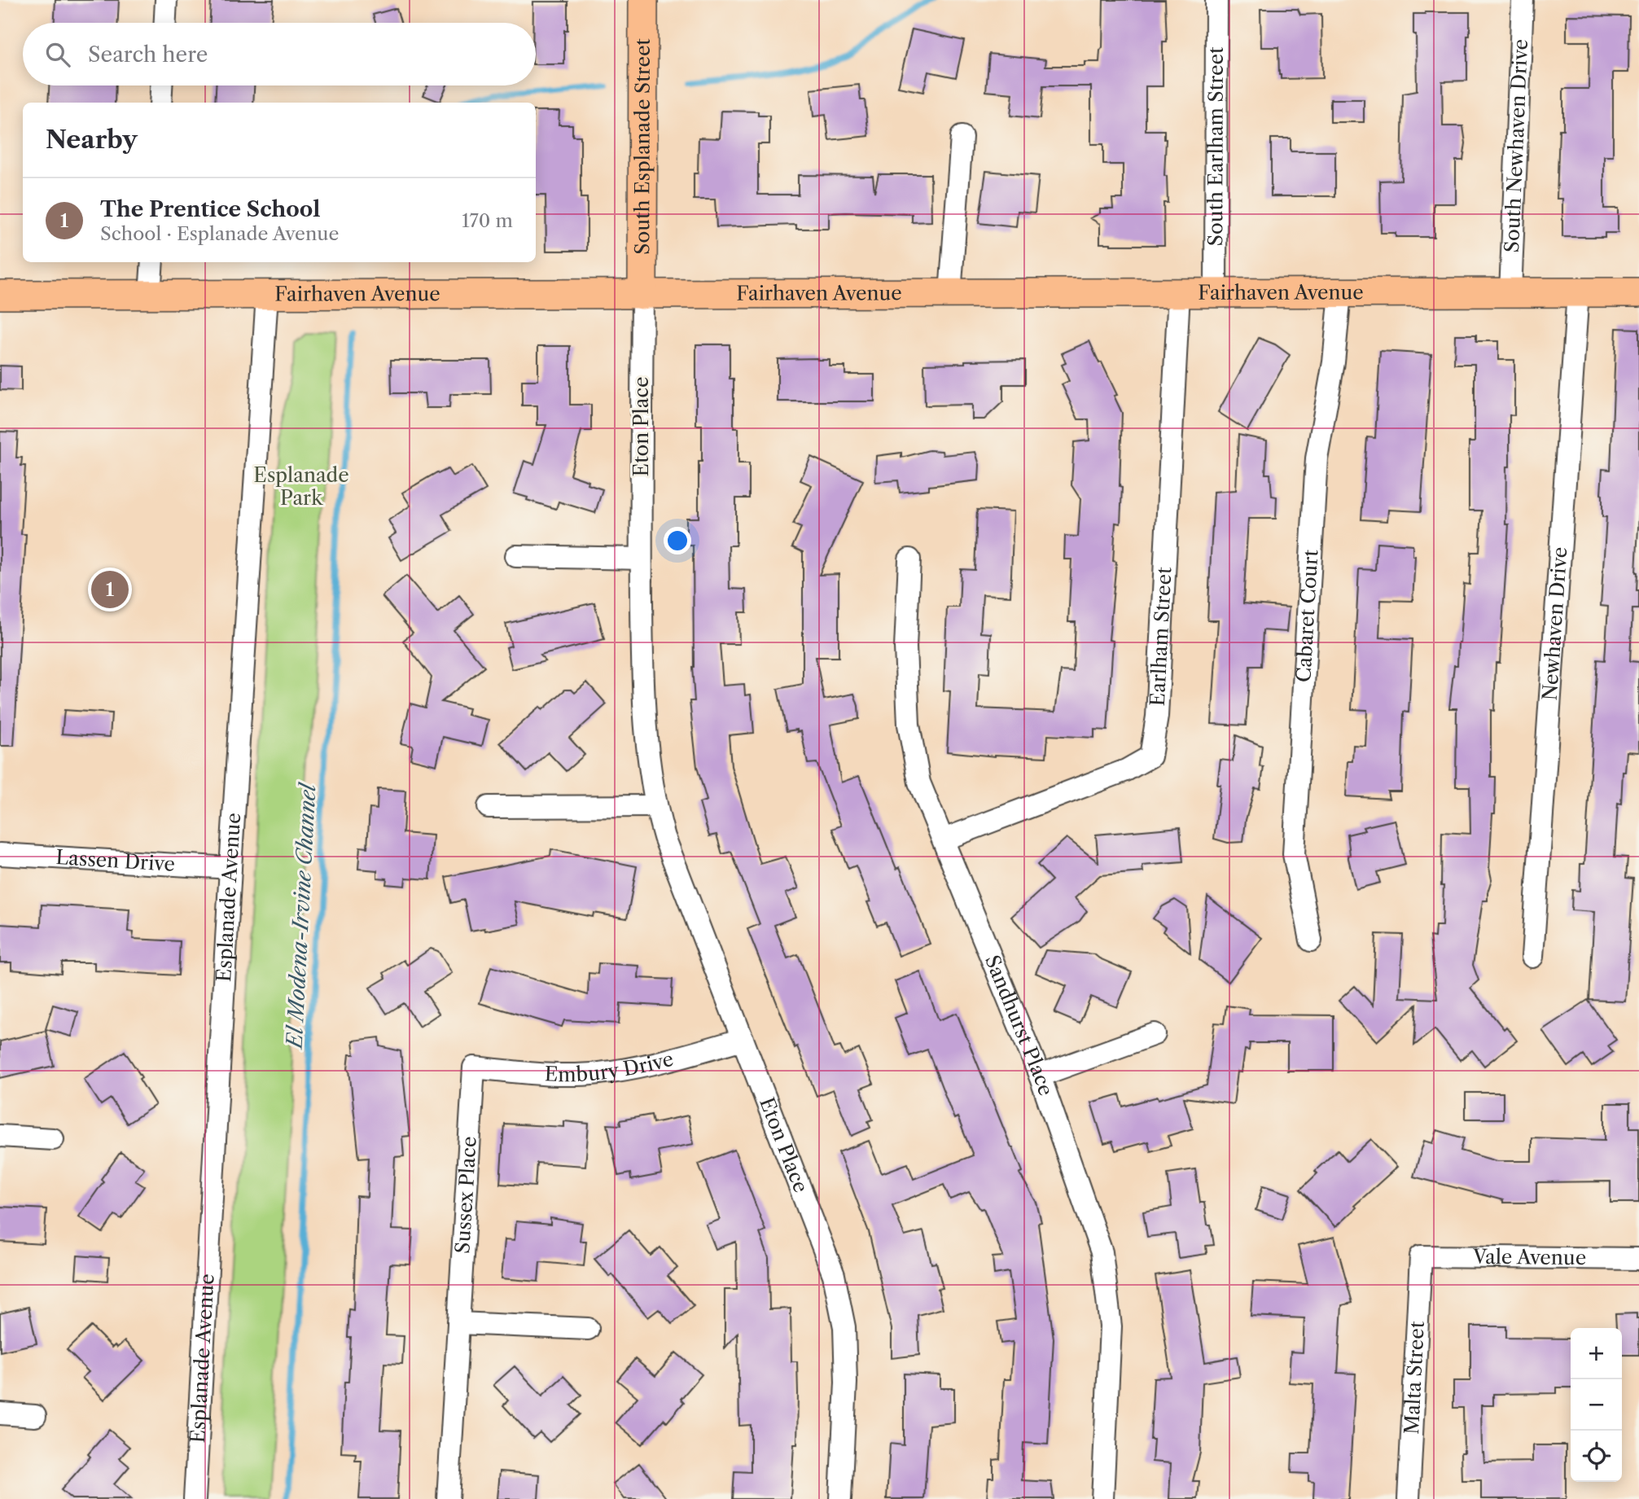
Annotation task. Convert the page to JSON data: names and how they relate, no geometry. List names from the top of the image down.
{
  "streets": {
    "main road": ["South Esplanade Street", "Fairhaven Avenue"],
    "street": [
      "South Earlham Street",
      "South Newhaven Drive",
      "Eton Place",
      "Cabaret Court",
      "Newhaven Drive",
      "Earlham Street",
      "Lassen Drive",
      "Esplanade Avenue",
      "Sandhurst Place",
      "Embury Drive",
      "Sussex Place",
      "Vale Avenue",
      "Malta Street"
    ]
  },
  "crossings": [
    ["South Earlham Street", "Fairhaven Avenue"],
    ["South Newhaven Drive", "Fairhaven Avenue"],
    ["South Esplanade Street", "Fairhaven Avenue"],
    ["South Esplanade Street", "Eton Place"],
    ["Fairhaven Avenue", "Eton Place"],
    ["Fairhaven Avenue", "Cabaret Court"],
    ["Fairhaven Avenue", "Newhaven Drive"],
    ["Fairhaven Avenue", "Earlham Street"],
    ["Fairhaven Avenue", "Esplanade Avenue"],
    ["Eton Place", "Embury Drive"],
    ["Earlham Street", "Sandhurst Place"],
    ["Lassen Drive", "Esplanade Avenue"],
    ["Embury Drive", "Sussex Place"],
    ["Vale Avenue", "Malta Street"]
  ],
  "water": ["El Modena-Irvine Channel"],
  "parks": ["Esplanade Park"],
  "page": {
    "search": "Search here",
    "heading": "Nearby",
    "list": [
      {
        "mark": "1",
        "name": "The Prentice School",
        "note": "School · Esplanade Avenue",
        "value": "170 m"
      }
    ],
    "pins": "1",
    "map_buttons": ["+", "−"]
  }
}
